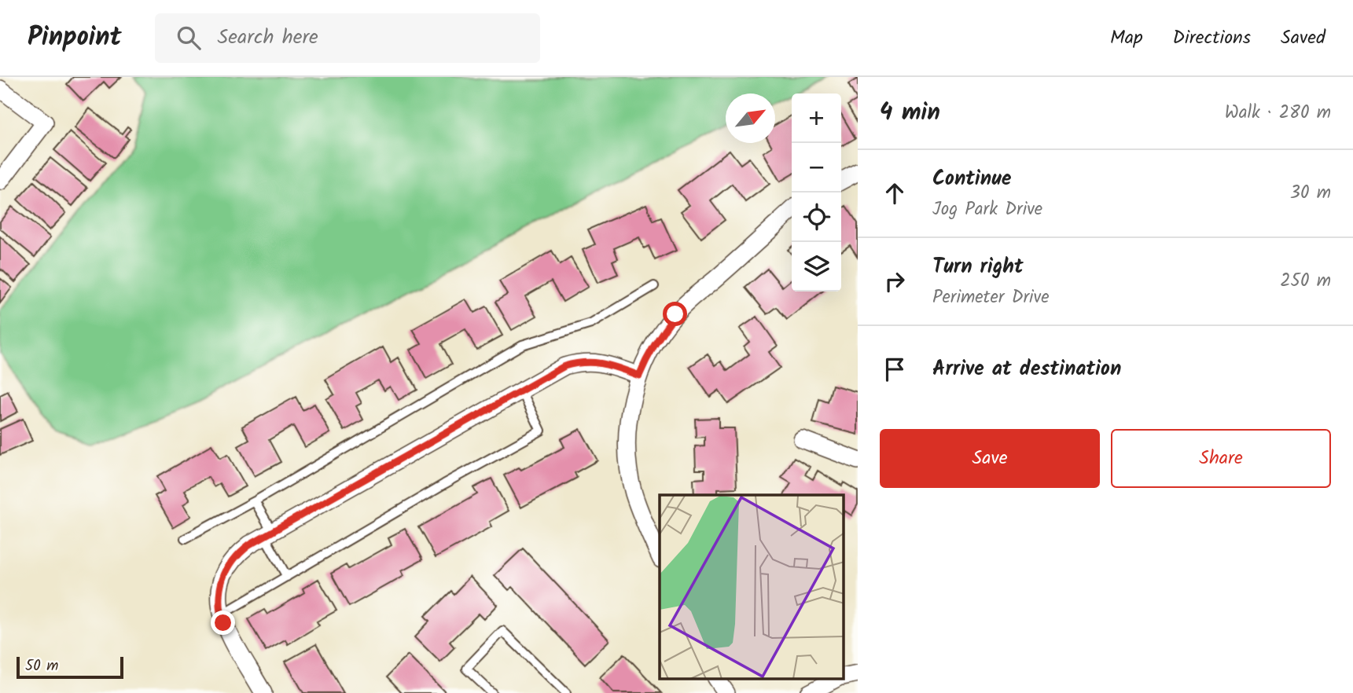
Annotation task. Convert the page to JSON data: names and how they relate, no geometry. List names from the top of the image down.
{
  "scale_bar": "50 m",
  "north": "top right",
  "page": {
    "header": "Pinpoint",
    "search": "Search here",
    "nav": ["Map", "Directions", "Saved"],
    "heading": ["4 min", "Walk · 280 m"],
    "map_buttons": ["+", "−"],
    "list": [
      ["Continue", "Jog Park Drive", "30 m"],
      ["Turn right", "Perimeter Drive", "250 m"],
      "Arrive at destination"
    ],
    "buttons": ["Save", "Share"],
    "scale": "50 m"
  }
}
